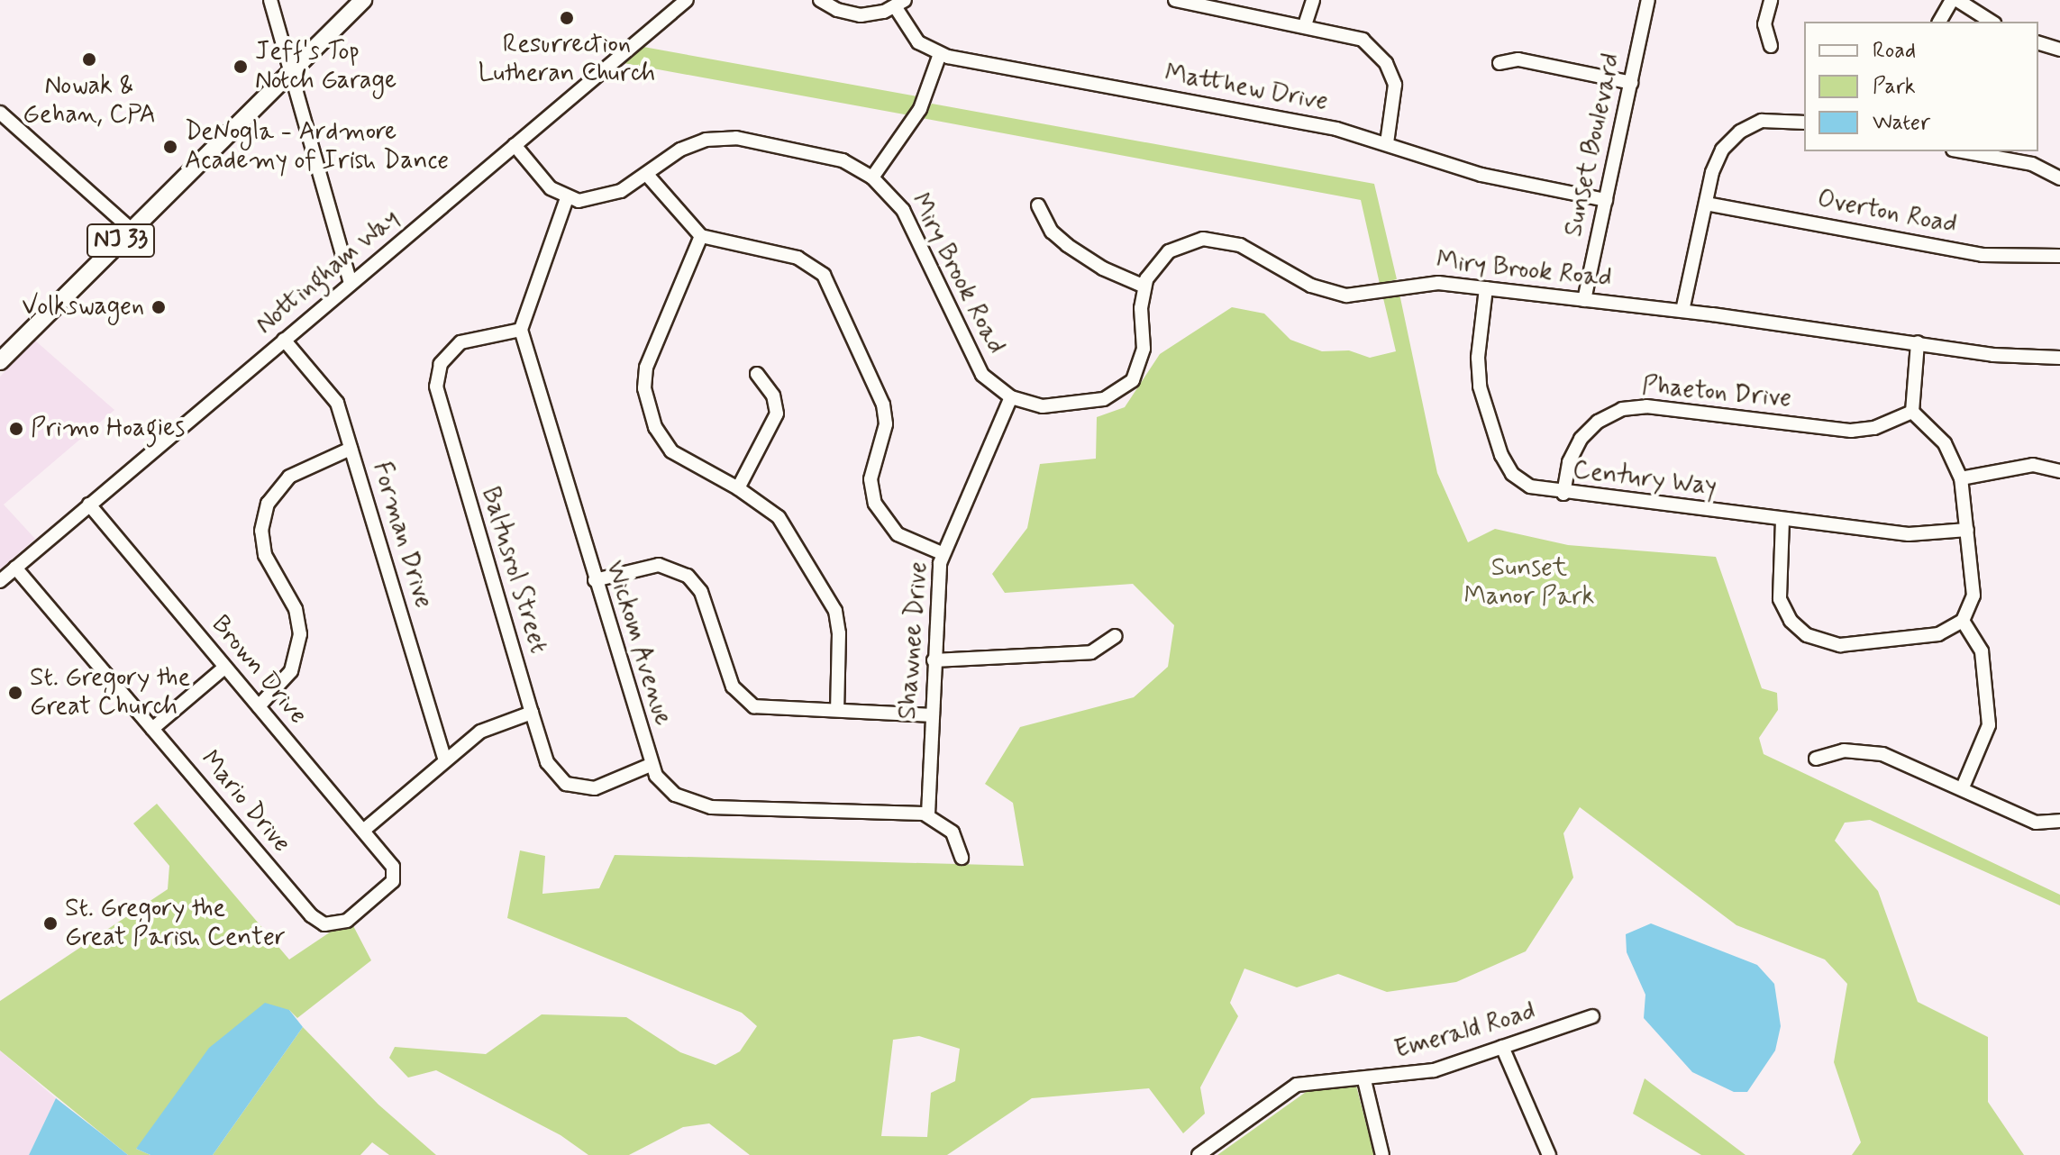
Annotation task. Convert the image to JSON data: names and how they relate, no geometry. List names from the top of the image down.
{
  "streets": {
    "main road": ["NJ 33"],
    "street": [
      "Matthew Drive",
      "Sunset Boulevard",
      "Overton Road",
      "Miry Brook Road",
      "Nottingham Way",
      "Phaeton Drive",
      "Century Way",
      "Forman Drive",
      "Baltusrol Street",
      "Shawnee Drive",
      "Wickom Avenue",
      "Brown Drive",
      "Mario Drive",
      "Emerald Road"
    ]
  },
  "crossings": [
    ["Matthew Drive", "Sunset Boulevard"],
    ["Sunset Boulevard", "Miry Brook Road"],
    ["Miry Brook Road", "Century Way"],
    ["Miry Brook Road", "Shawnee Drive"],
    ["Nottingham Way", "Forman Drive"],
    ["Nottingham Way", "Brown Drive"],
    ["Nottingham Way", "Mario Drive"],
    ["Phaeton Drive", "Century Way"],
    ["Baltusrol Street", "Wickom Avenue"],
    ["Shawnee Drive", "Wickom Avenue"],
    ["Brown Drive", "Mario Drive"]
  ],
  "parks": ["Sunset Manor Park"],
  "places": [
    "Resurrection Lutheran Church",
    "Nowak & Gehan, CPA",
    "Jeff's Top Notch Garage",
    "DeNogla - Ardmore Academy of Irish Dance",
    "Volkswagen",
    "Primo Hoagies",
    "St. Gregory the Great Church",
    "St. Gregory the Great Parish Center"
  ],
  "legend": ["Road", "Park", "Water"]
}
